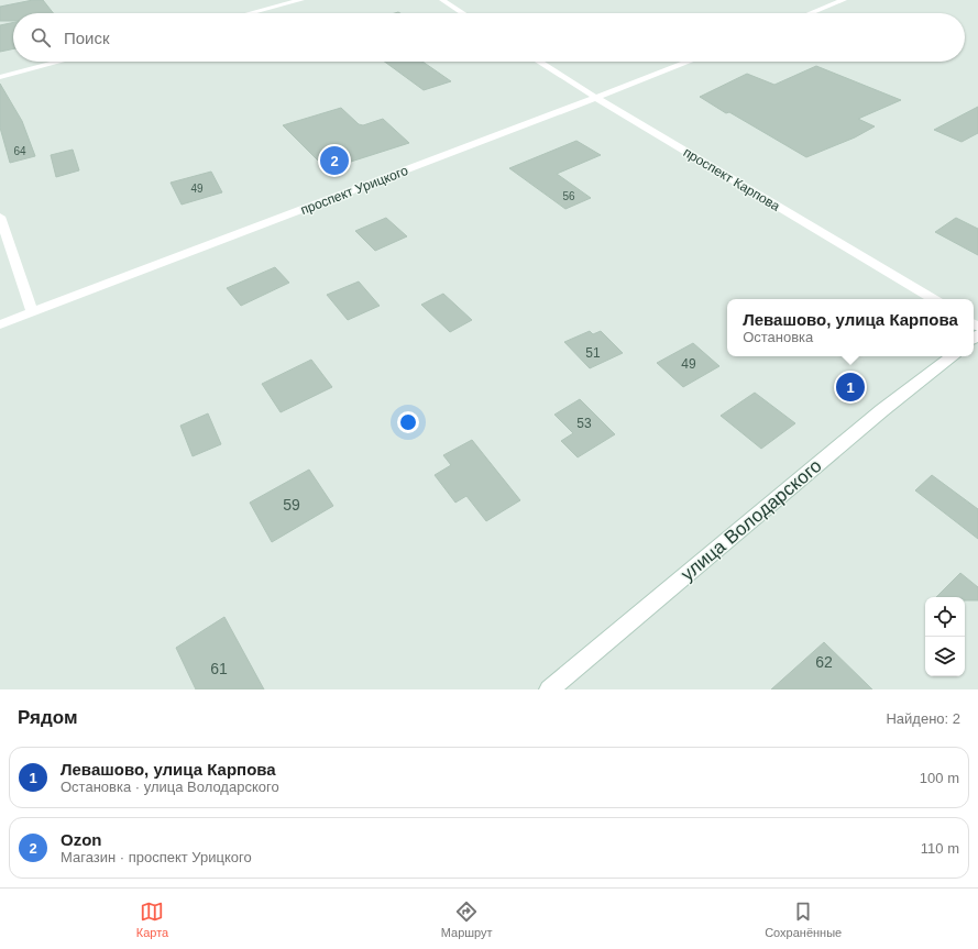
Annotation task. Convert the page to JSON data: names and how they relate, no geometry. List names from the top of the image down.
{
  "streets": {
    "street": ["проспект Карпова", "проспект Урицкого", "улица Володарского"]
  },
  "crossings": [
    ["проспект Карпова", "проспект Урицкого"]
  ],
  "house_numbers": [
    "64",
    "49",
    "56",
    "51",
    "49",
    "53",
    "59",
    "62",
    "61"
  ],
  "page": {
    "search": "Поиск",
    "pins": ["2", "1"],
    "popup": ["Левашово, улица Карпова", "Остановка"],
    "heading": ["Рядом", "Найдено: 2"],
    "list": [
      {
        "mark": "1",
        "name": "Левашово, улица Карпова",
        "note": "Остановка · улица Володарского",
        "value": "100 m"
      },
      {
        "mark": "2",
        "name": "Ozon",
        "note": "Магазин · проспект Урицкого",
        "value": "110 m"
      }
    ],
    "nav": ["Карта", "Маршрут", "Сохранённые"]
  }
}
